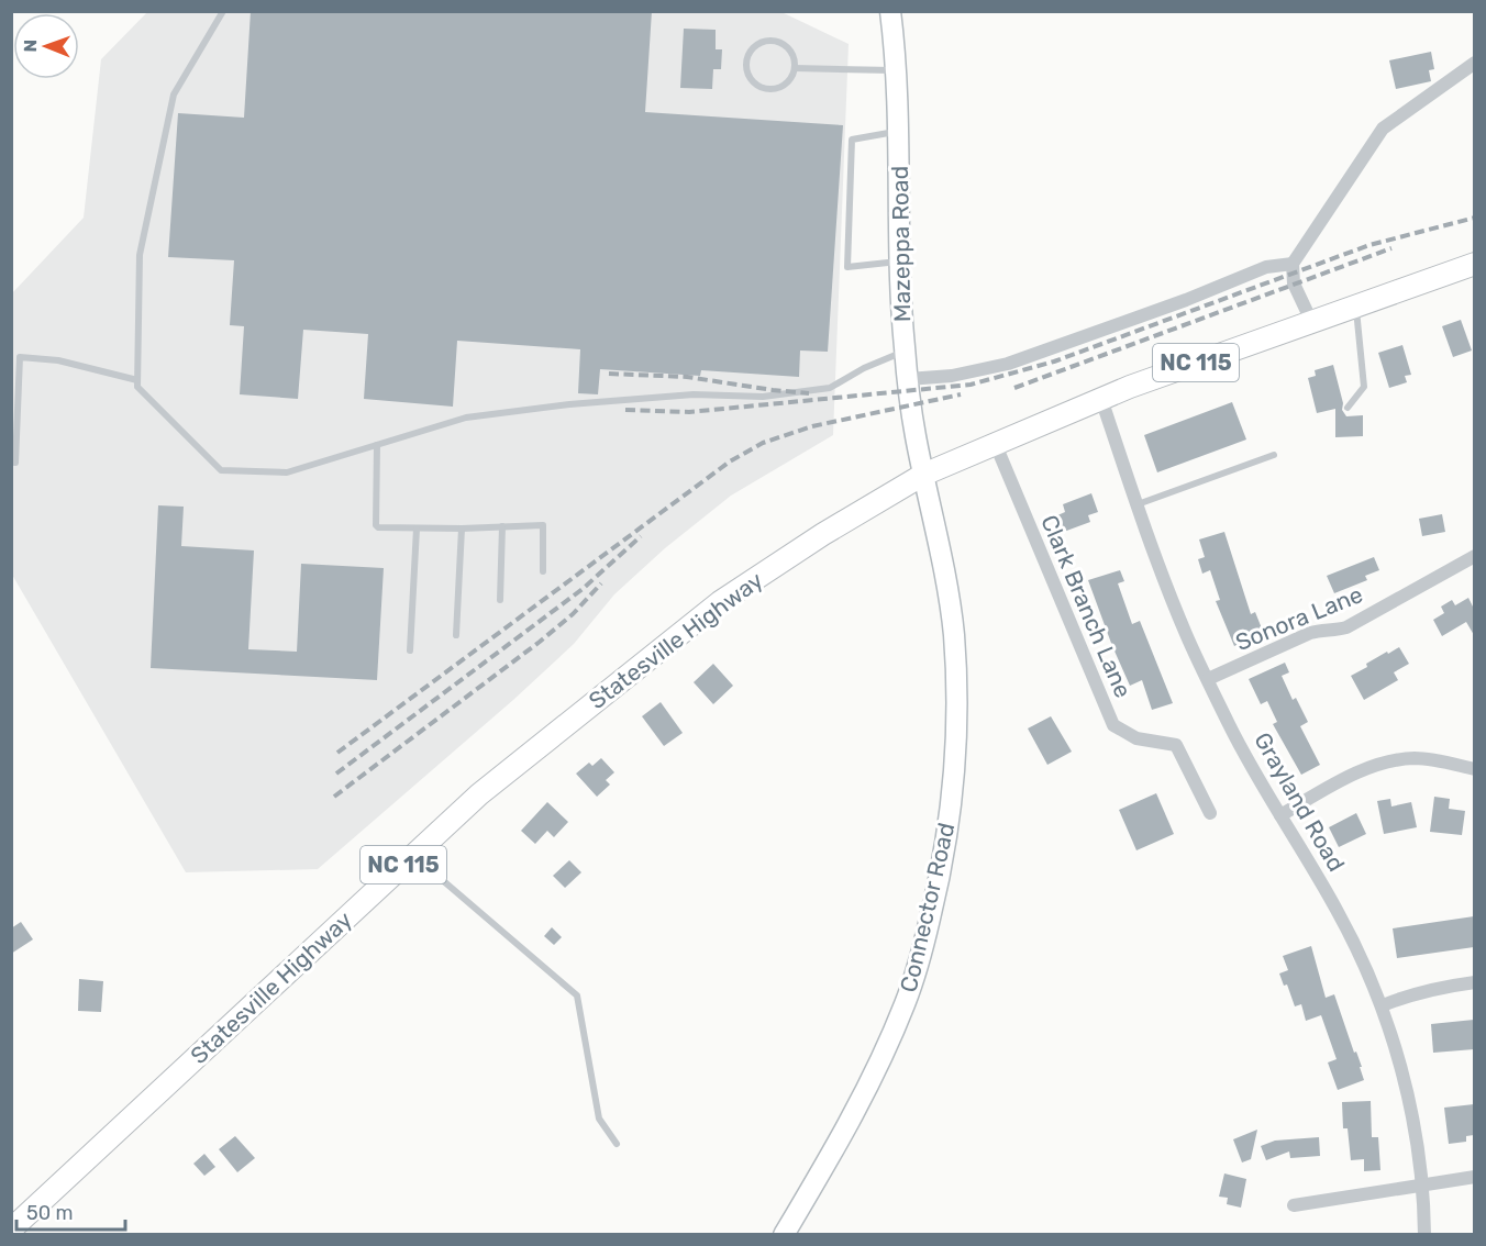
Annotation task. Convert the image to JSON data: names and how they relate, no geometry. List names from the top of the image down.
{
  "streets": {
    "main road": ["NC 115", "Statesville Highway"],
    "street": [
      "Mazeppa Road",
      "Clark Branch Lane",
      "Sonora Lane",
      "Grayland Road",
      "Connector Road"
    ]
  },
  "crossings": [
    ["Mazeppa Road", "Statesville Highway"],
    ["Mazeppa Road", "Connector Road"],
    ["Clark Branch Lane", "Statesville Highway"],
    ["Sonora Lane", "Grayland Road"],
    ["Statesville Highway", "Grayland Road"],
    ["Statesville Highway", "Connector Road"]
  ],
  "scale_bar": "50 m",
  "north": "left"
}
